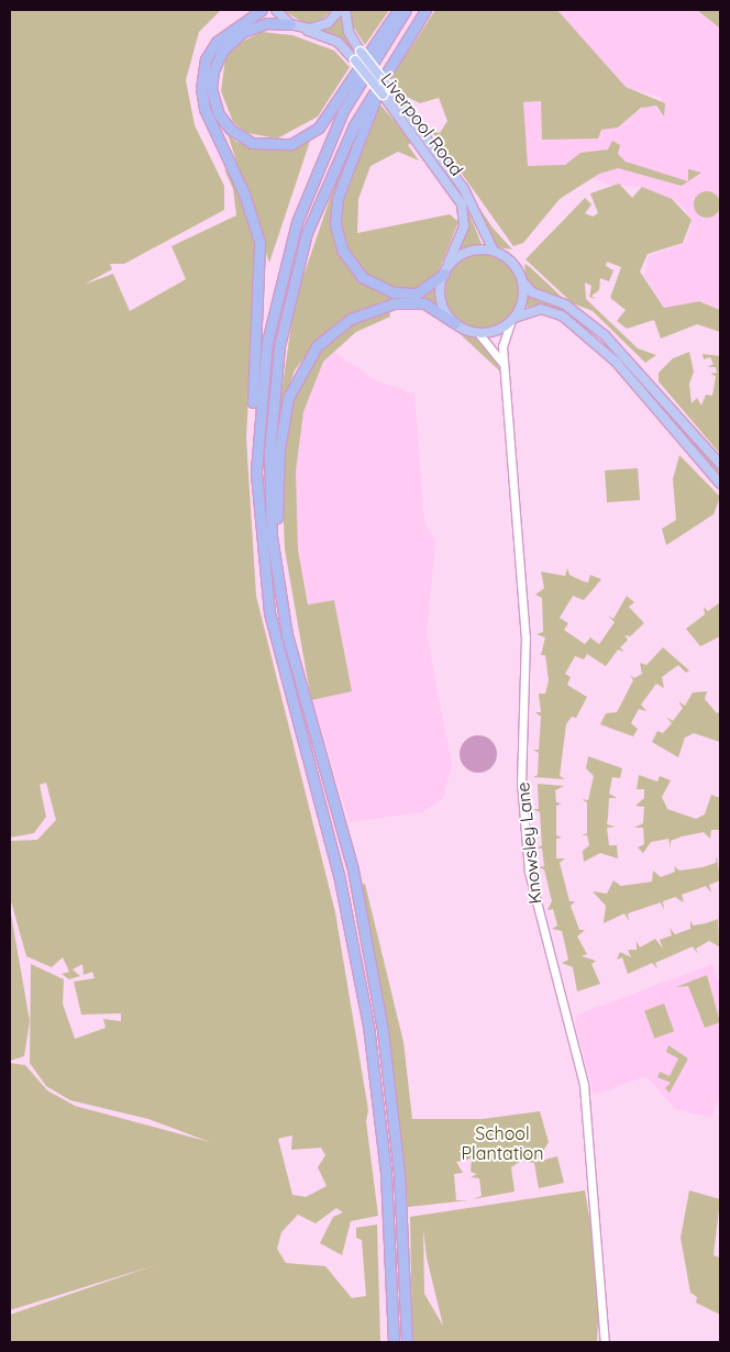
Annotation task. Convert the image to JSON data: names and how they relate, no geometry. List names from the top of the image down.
{
  "streets": {
    "highway": ["Liverpool Road"],
    "main road": ["Knowsley Lane"]
  },
  "crossings": [
    ["Liverpool Road", "Knowsley Lane"]
  ],
  "parks": ["School Plantation"]
}
